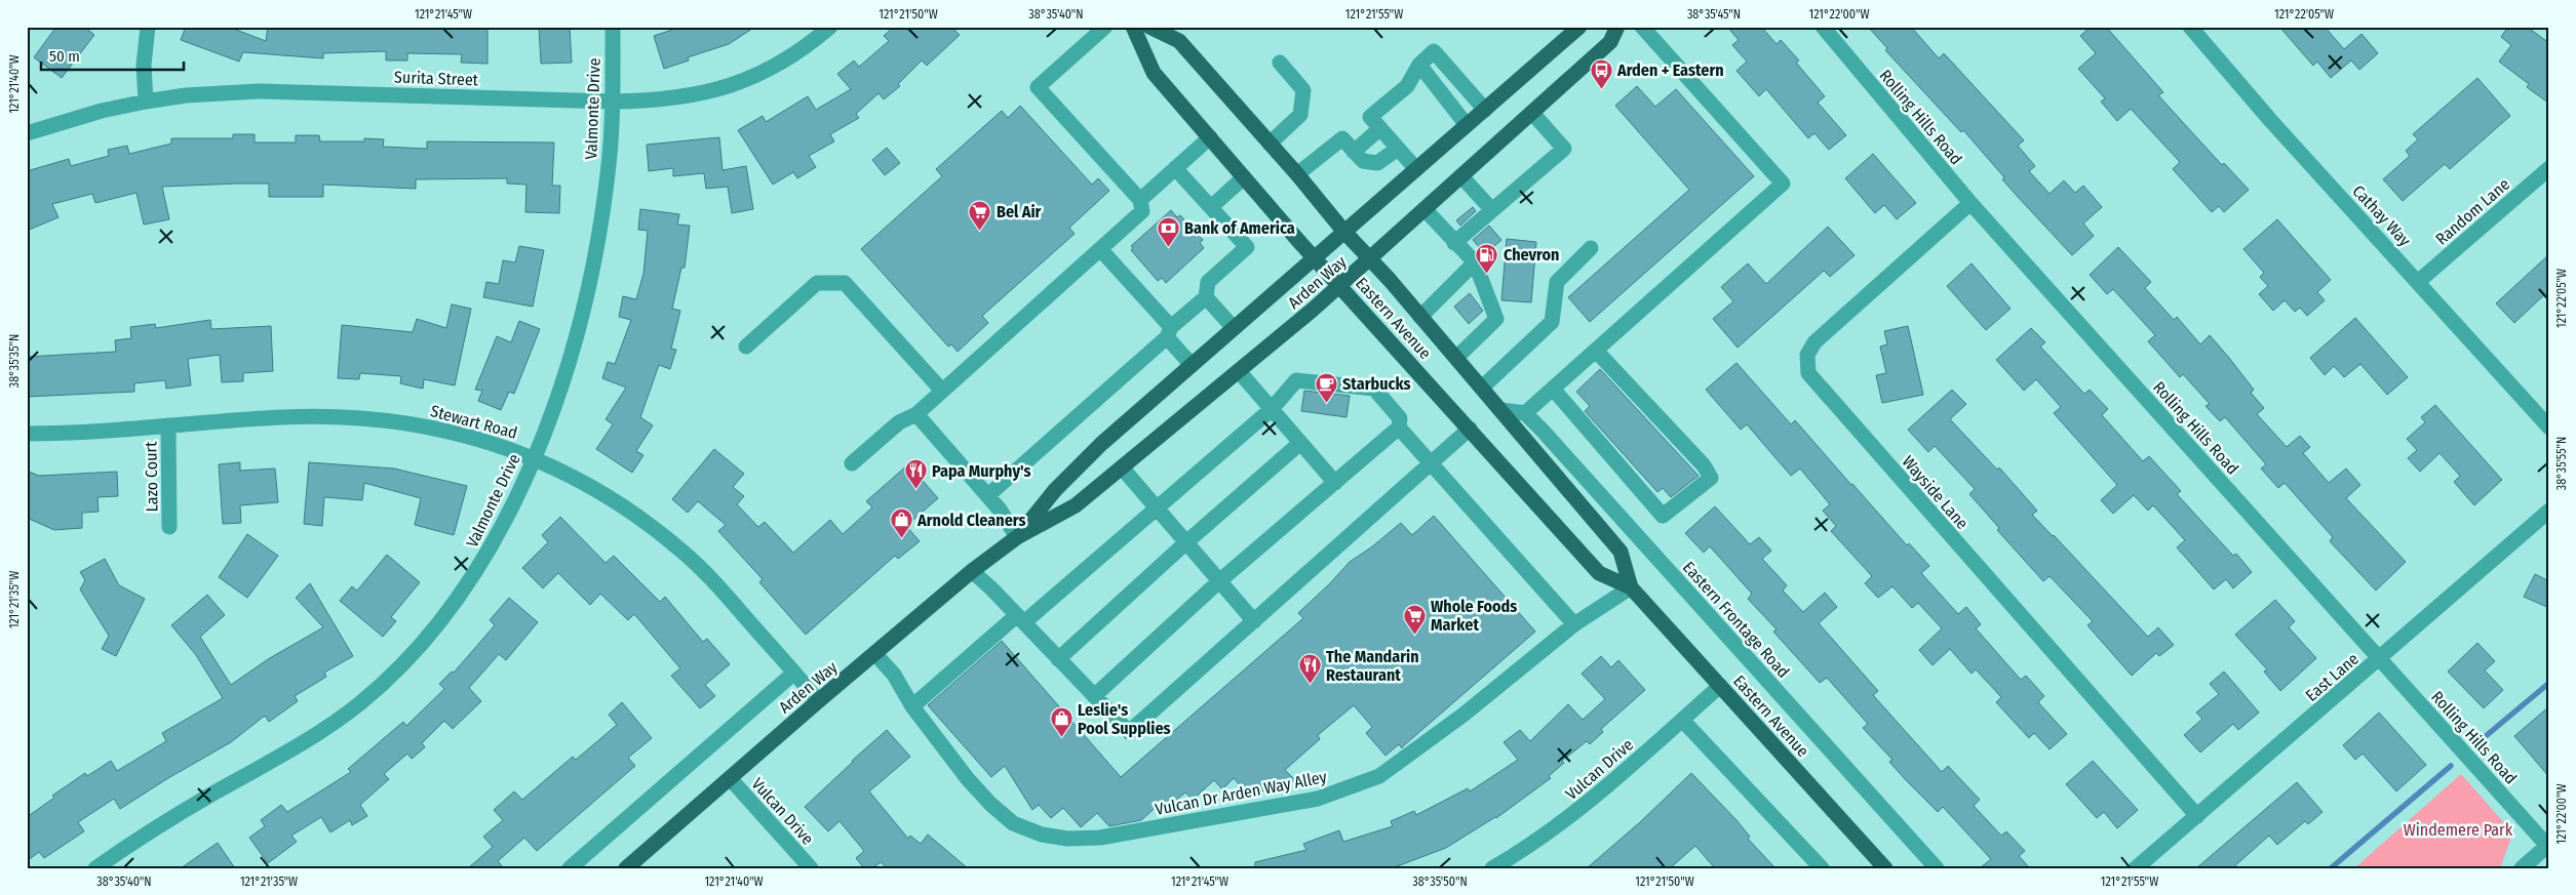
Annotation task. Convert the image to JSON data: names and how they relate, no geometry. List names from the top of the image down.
{
  "streets": {
    "main road": ["Arden Way", "Eastern Avenue"],
    "street": [
      "Surita Street",
      "Valmonte Drive",
      "Rolling Hills Road",
      "Random Lane",
      "Cathay Way",
      "Stewart Road",
      "Lazo Court",
      "Wayside Lane",
      "Eastern Frontage Road",
      "East Lane",
      "Vulcan Drive",
      "Vulcan Dr Arden Way Alley"
    ]
  },
  "crossings": [
    ["Surita Street", "Valmonte Drive"],
    ["Valmonte Drive", "Stewart Road"],
    ["Rolling Hills Road", "Wayside Lane"],
    ["Rolling Hills Road", "East Lane"],
    ["Random Lane", "Cathay Way"],
    ["Arden Way", "Eastern Avenue"],
    ["Arden Way", "Stewart Road"],
    ["Arden Way", "Vulcan Drive"],
    ["Arden Way", "Vulcan Dr Arden Way Alley"],
    ["Eastern Avenue", "Vulcan Drive"],
    ["Eastern Avenue", "Vulcan Dr Arden Way Alley"],
    ["Stewart Road", "Lazo Court"],
    ["Wayside Lane", "East Lane"]
  ],
  "parks": ["Windemere Park"],
  "places": {
    "bus stop": ["Arden + Eastern"],
    "supermarket": ["Bel Air", "Whole Foods Market"],
    "bank": ["Bank of America"],
    "fuel station": ["Chevron"],
    "cafe": ["Starbucks"],
    "restaurant": ["Papa Murphy's", "The Mandarin Restaurant"],
    "shop": ["Arnold Cleaners", "Leslie's Pool Supplies"]
  },
  "scale_bar": "50 m",
  "coordinates": [
    "121°21'45\"W",
    "121°21'50\"W",
    "38°35'40\"N",
    "121°21'55\"W",
    "38°35'45\"N",
    "121°22'00\"W",
    "121°22'05\"W",
    "121°21'40\"W",
    "38°35'35\"N",
    "38°35'55\"N",
    "121°21'35\"W",
    "38°35'50\"N"
  ]
}
